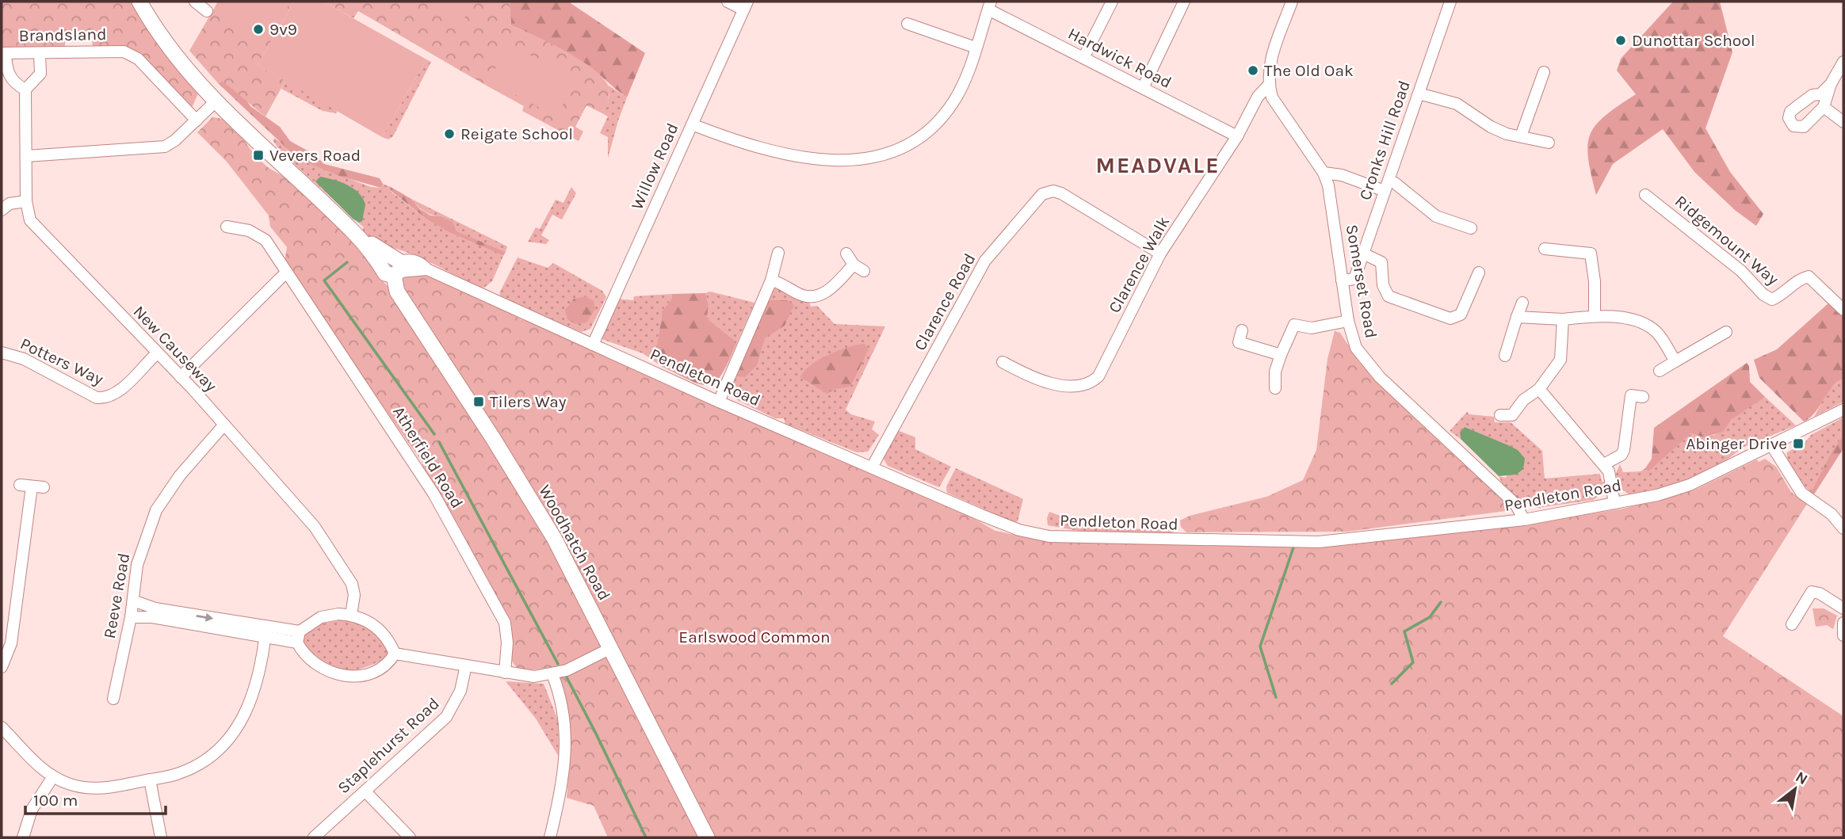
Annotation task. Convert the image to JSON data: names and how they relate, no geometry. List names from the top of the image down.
{
  "streets": {
    "main road": ["Woodhatch Road"],
    "street": [
      "Brandsland",
      "Hardwick Road",
      "Cronks Hill Road",
      "Willow Road",
      "Ridgemount Way",
      "Clarence Walk",
      "Somerset Road",
      "Clarence Road",
      "New Causeway",
      "Potters Way",
      "Pendleton Road",
      "Atherfield Road",
      "Reeve Road",
      "Staplehurst Road"
    ]
  },
  "crossings": [
    ["Hardwick Road", "Clarence Walk"],
    ["Cronks Hill Road", "Somerset Road"],
    ["Willow Road", "Pendleton Road"],
    ["Clarence Walk", "Somerset Road"],
    ["Clarence Walk", "Clarence Road"],
    ["Somerset Road", "Pendleton Road"],
    ["Clarence Road", "Pendleton Road"],
    ["New Causeway", "Potters Way"],
    ["New Causeway", "Reeve Road"],
    ["Pendleton Road", "Woodhatch Road"]
  ],
  "districts": ["MEADVALE"],
  "parks": ["Earlswood Common"],
  "places": {
    "other": [
      "9v9",
      "Dunottar School",
      "The Old Oak",
      "Reigate School"
    ],
    "transit": ["Vevers Road", "Tilers Way", "Abinger Drive"]
  },
  "scale_bar": "100 m",
  "north": "top right"
}
